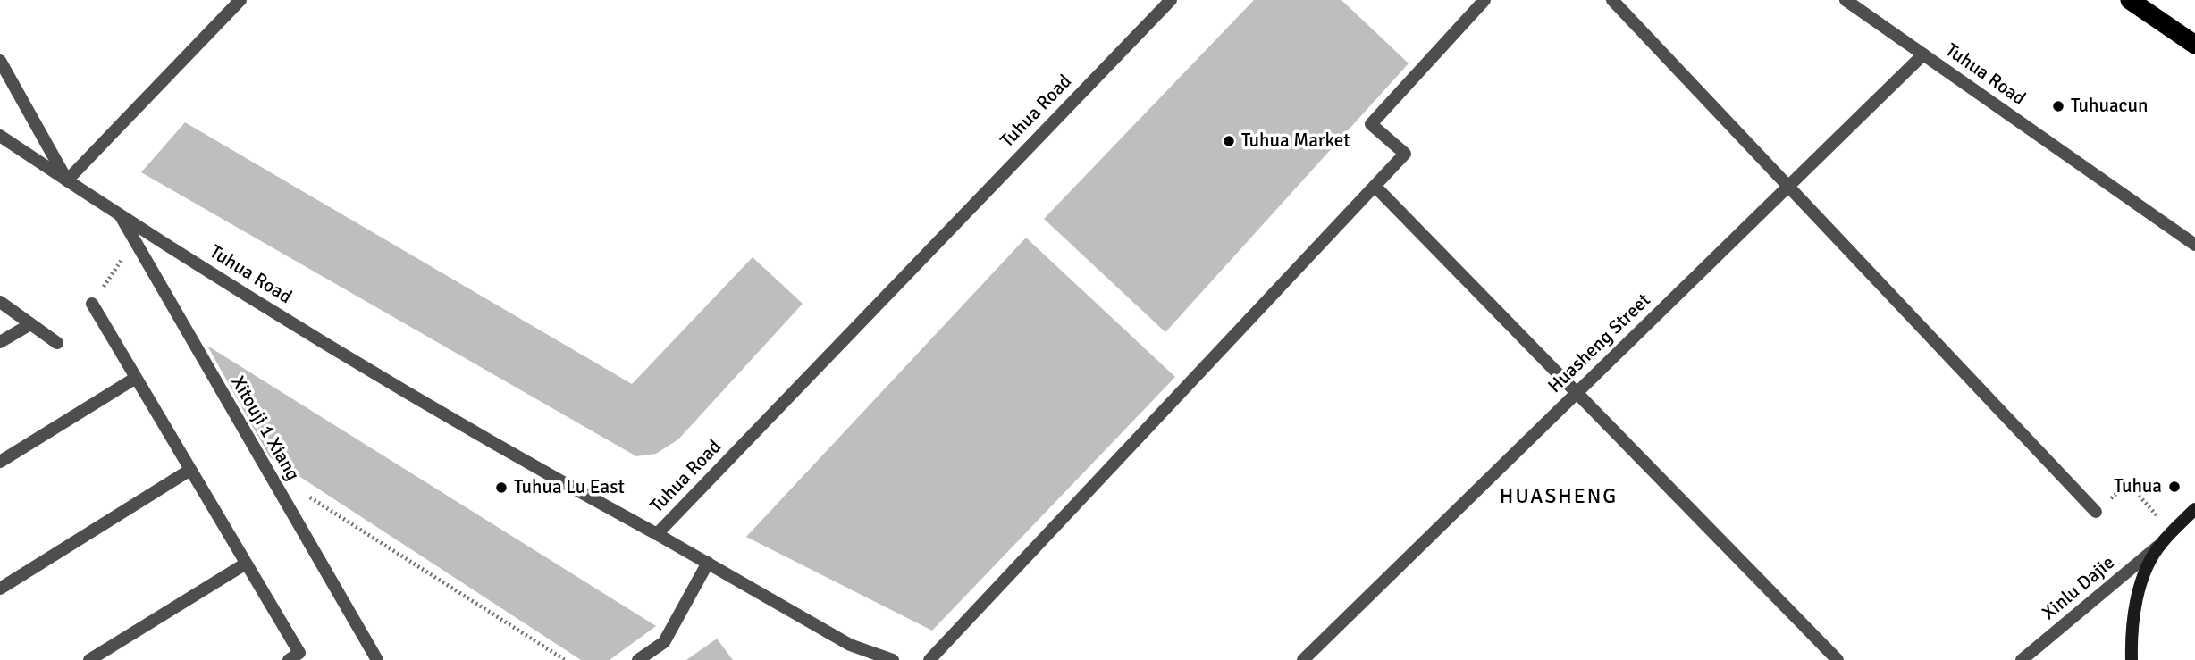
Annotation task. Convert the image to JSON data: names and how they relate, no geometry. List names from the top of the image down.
{
  "streets": {
    "street": [
      "Tuhua Road",
      "Huasheng Street",
      "Xitouji 1 Xiang",
      "Xinlu Dajie"
    ]
  },
  "crossings": [
    ["Tuhua Road", "Huasheng Street"],
    ["Tuhua Road", "Xitouji 1 Xiang"]
  ],
  "districts": ["HUASHENG"],
  "places": [
    "Tuhuacun",
    "Tuhua Market",
    "Tuhua",
    "Tuhua Lu East"
  ]
}
